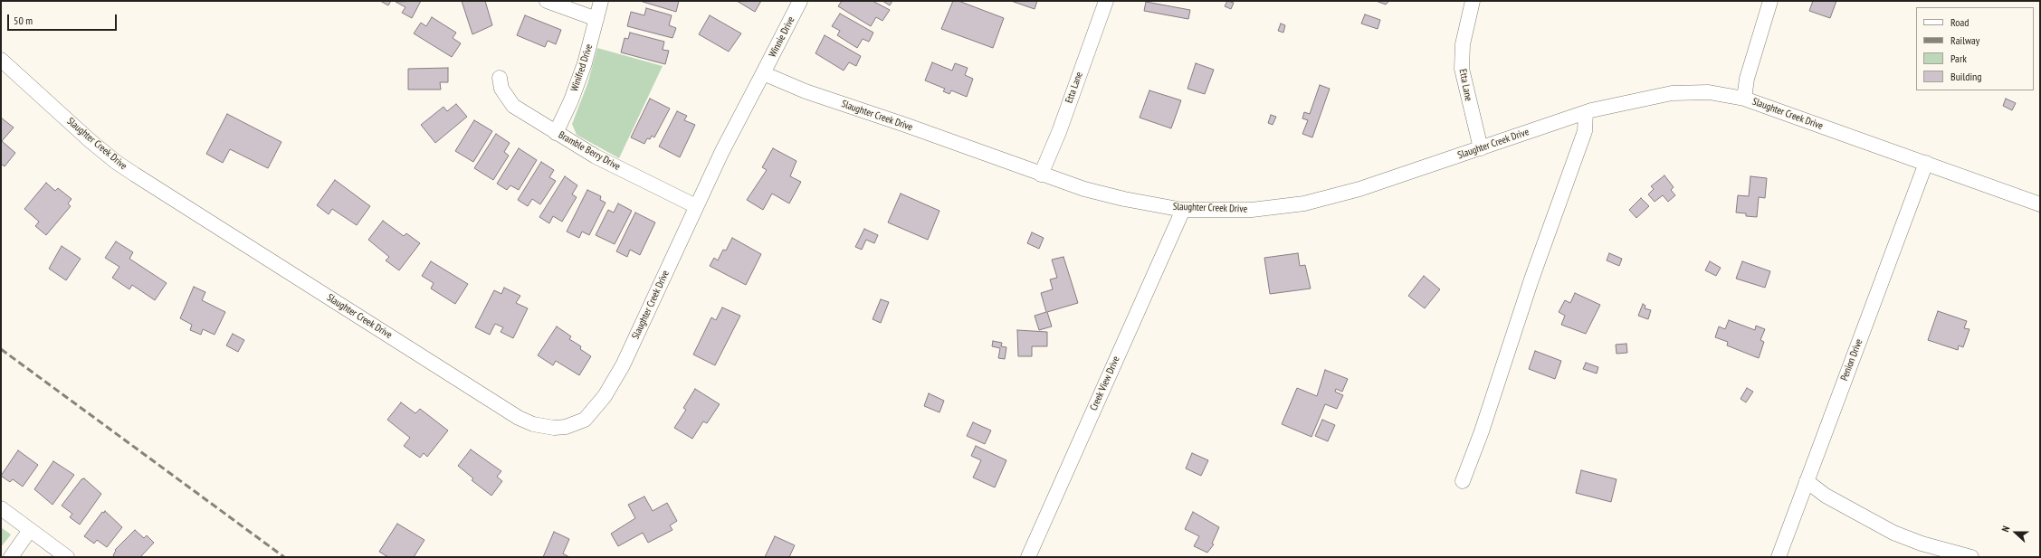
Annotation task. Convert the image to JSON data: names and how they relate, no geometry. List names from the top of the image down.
{
  "streets": {
    "street": [
      "Winnie Drive",
      "Winifred Drive",
      "Etta Lane",
      "Slaughter Creek Drive",
      "Bramble Berry Drive",
      "Penion Drive",
      "Creek View Drive"
    ]
  },
  "crossings": [
    ["Winnie Drive", "Slaughter Creek Drive"],
    ["Winifred Drive", "Bramble Berry Drive"],
    ["Etta Lane", "Slaughter Creek Drive"],
    ["Slaughter Creek Drive", "Bramble Berry Drive"],
    ["Slaughter Creek Drive", "Penion Drive"],
    ["Slaughter Creek Drive", "Creek View Drive"]
  ],
  "legend": [
    "Road",
    "Railway",
    "Park",
    "Building"
  ],
  "scale_bar": "50 m",
  "north": "left"
}
